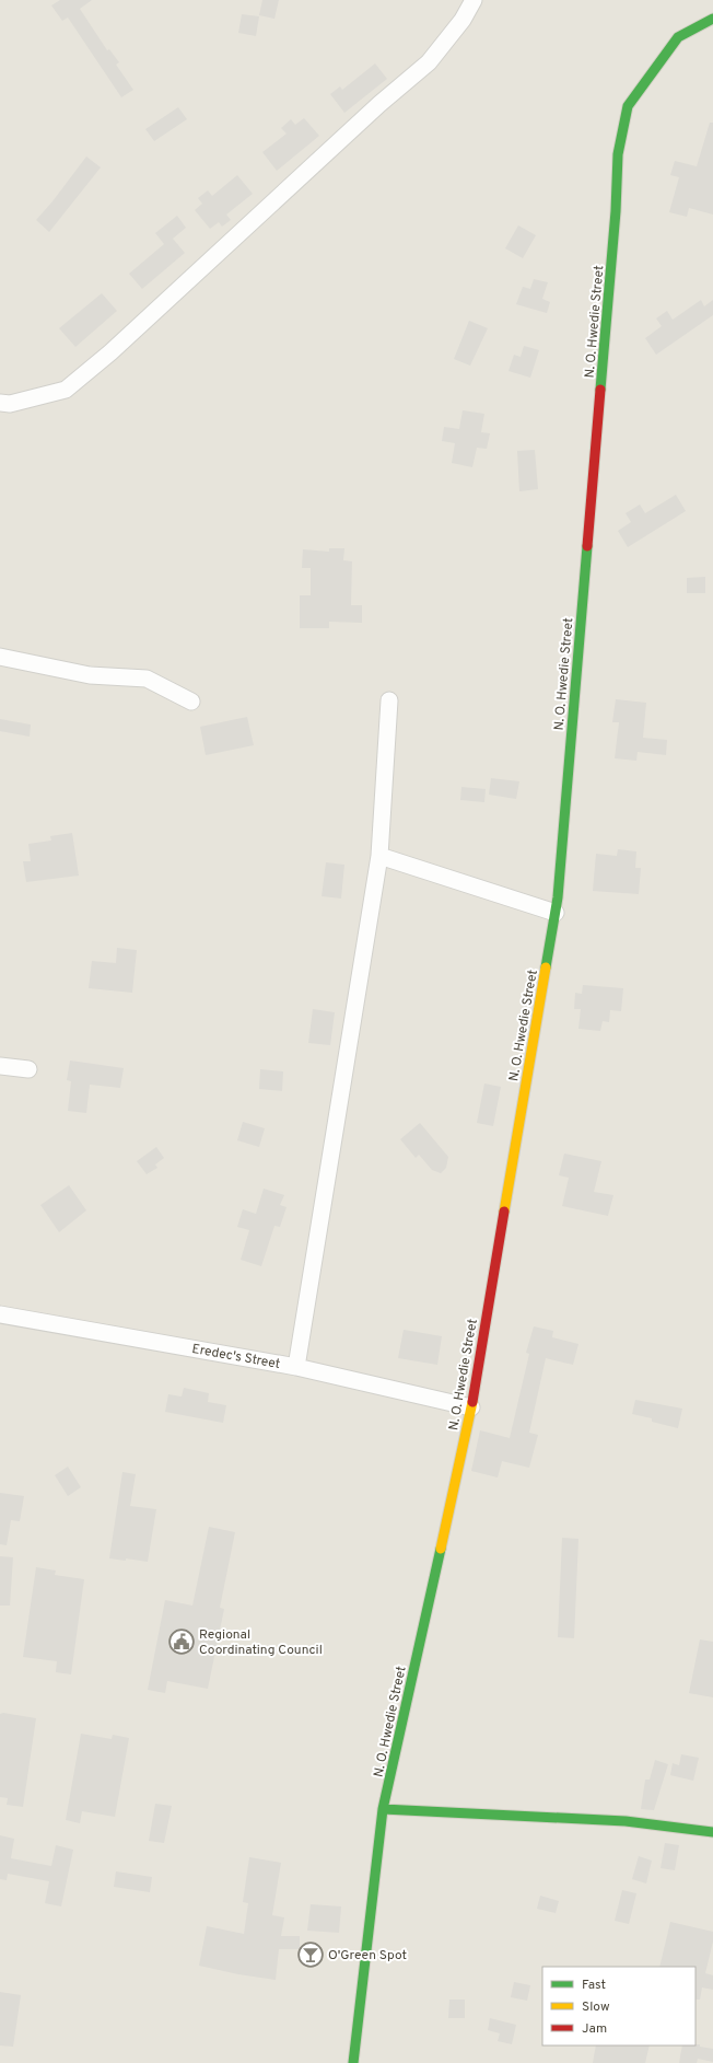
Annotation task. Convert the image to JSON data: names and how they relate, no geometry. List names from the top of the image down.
{
  "streets": {
    "street": ["N. O. Hwedie Street", "Eredec's Street"]
  },
  "crossings": [
    ["N. O. Hwedie Street", "Eredec's Street"]
  ],
  "places": {
    "public building": ["Regional Coordinating Council"],
    "bar": ["O'Green Spot"]
  },
  "legend": ["Fast", "Slow", "Jam"]
}
